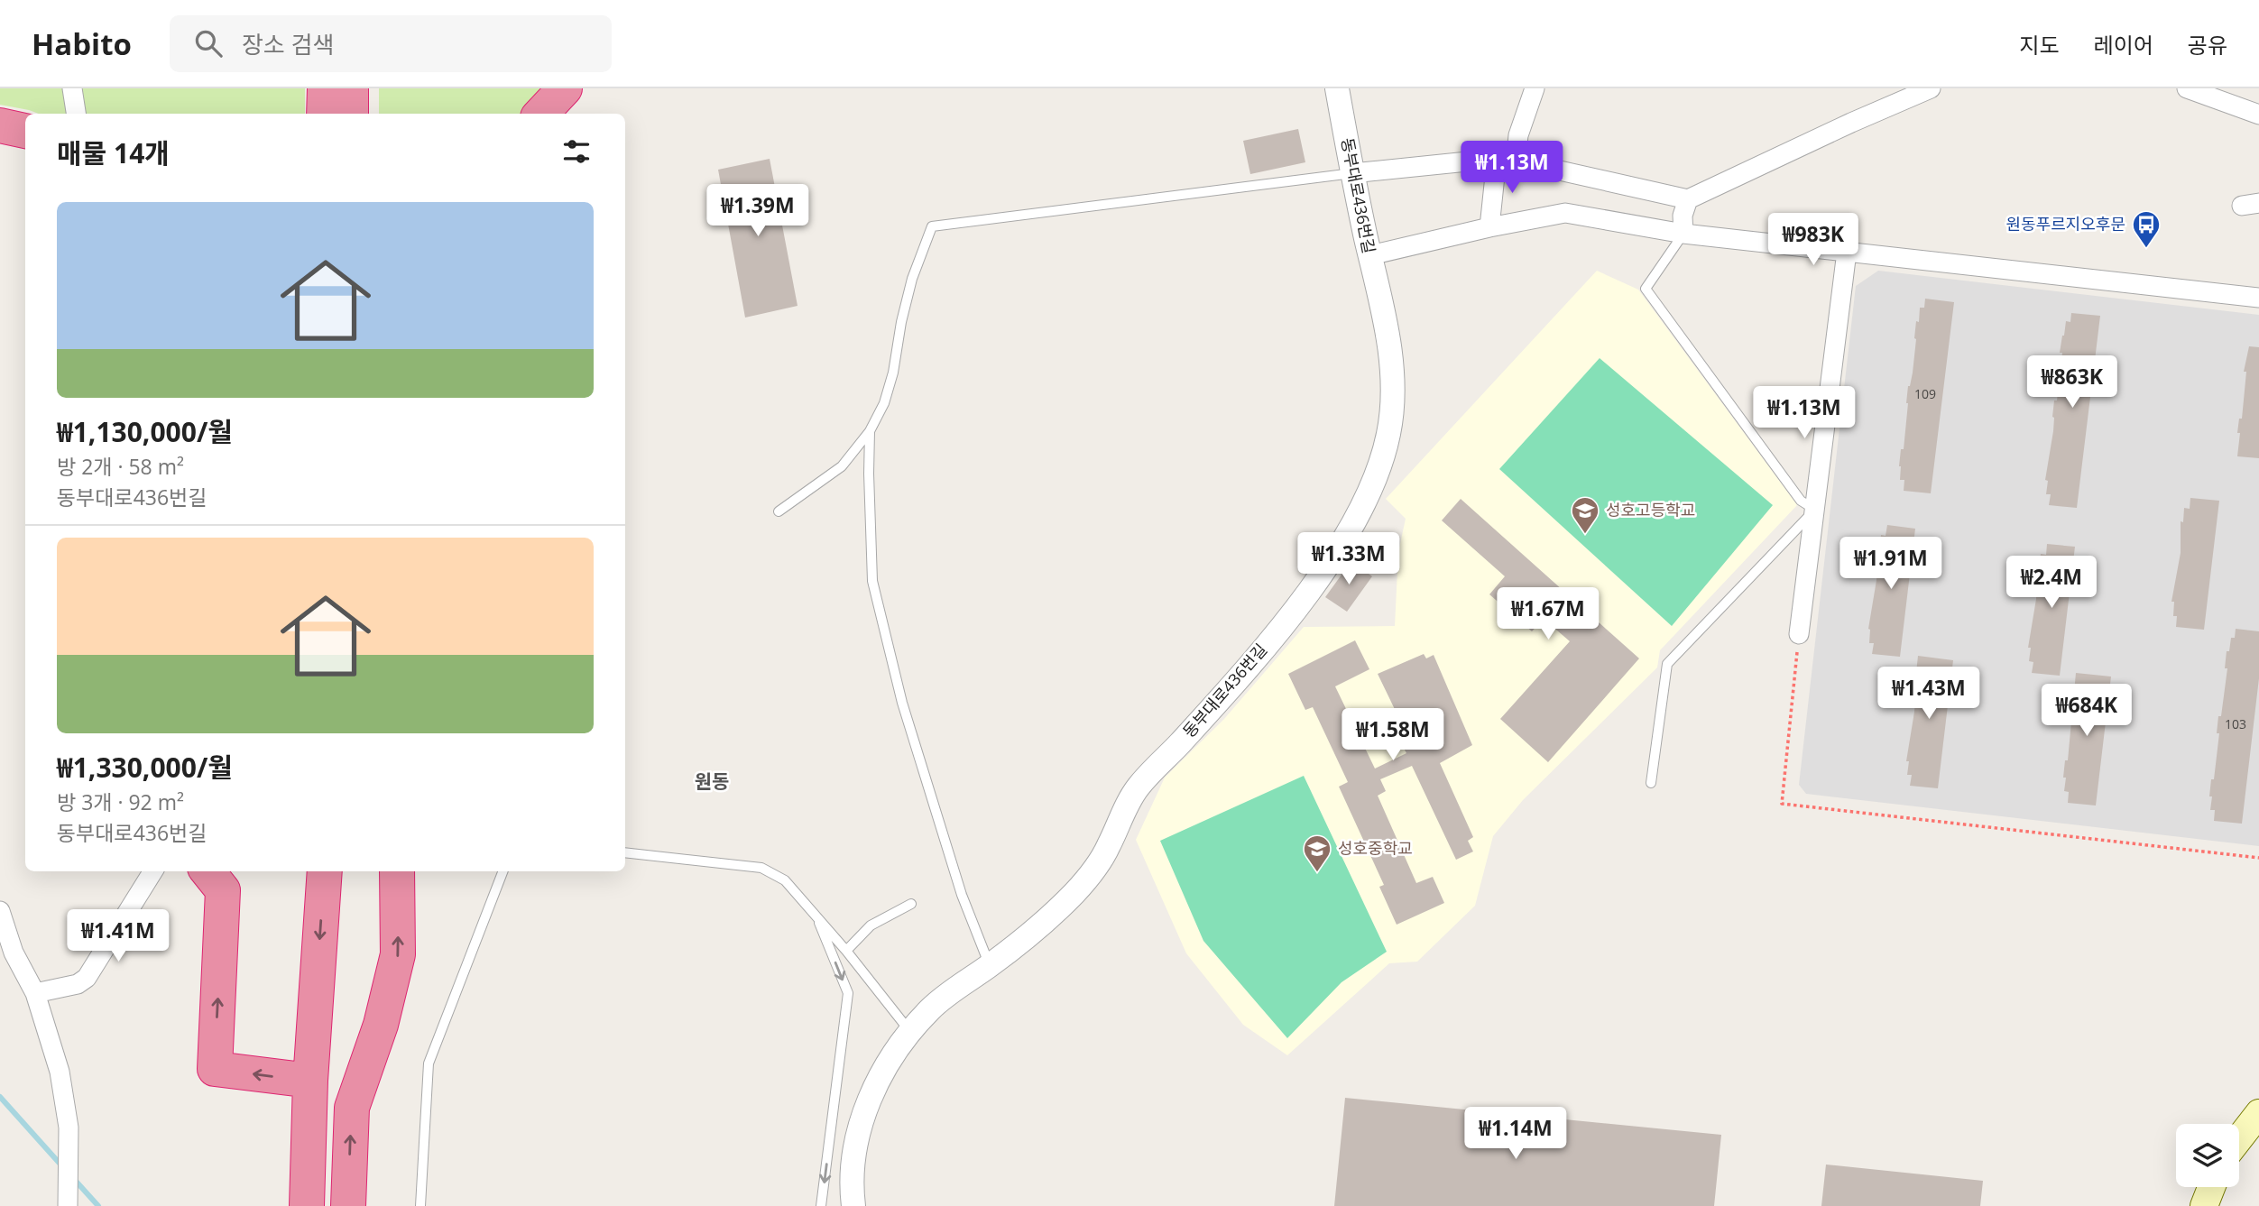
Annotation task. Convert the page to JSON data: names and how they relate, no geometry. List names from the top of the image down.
{
  "streets": {
    "street": ["동부대로436번길"]
  },
  "districts": ["원동"],
  "places": {
    "bus stop": ["원동푸르지오후문"],
    "school or university": ["성호고등학교", "성호중학교"]
  },
  "house_numbers": ["109", "103"],
  "page": {
    "header": "Habito",
    "search": "장소 검색",
    "nav": ["지도", "레이어", "공유"],
    "heading": "매물 14개",
    "price": [
      "₩1.13M",
      "₩1.39M",
      "₩983K",
      "₩863K",
      "₩1.13M",
      "₩1.33M",
      "₩1.91M",
      "₩2.4M",
      "₩1.67M",
      "₩1.43M",
      "₩684K",
      "₩1.58M",
      "₩1.41M",
      "₩1.14M"
    ],
    "list": [
      {
        "name": "₩1,130,000/월",
        "note": "방 2개 · 58 m² · 동부대로436번길"
      },
      {
        "name": "₩1,330,000/월",
        "note": "방 3개 · 92 m² · 동부대로436번길"
      }
    ]
  }
}
